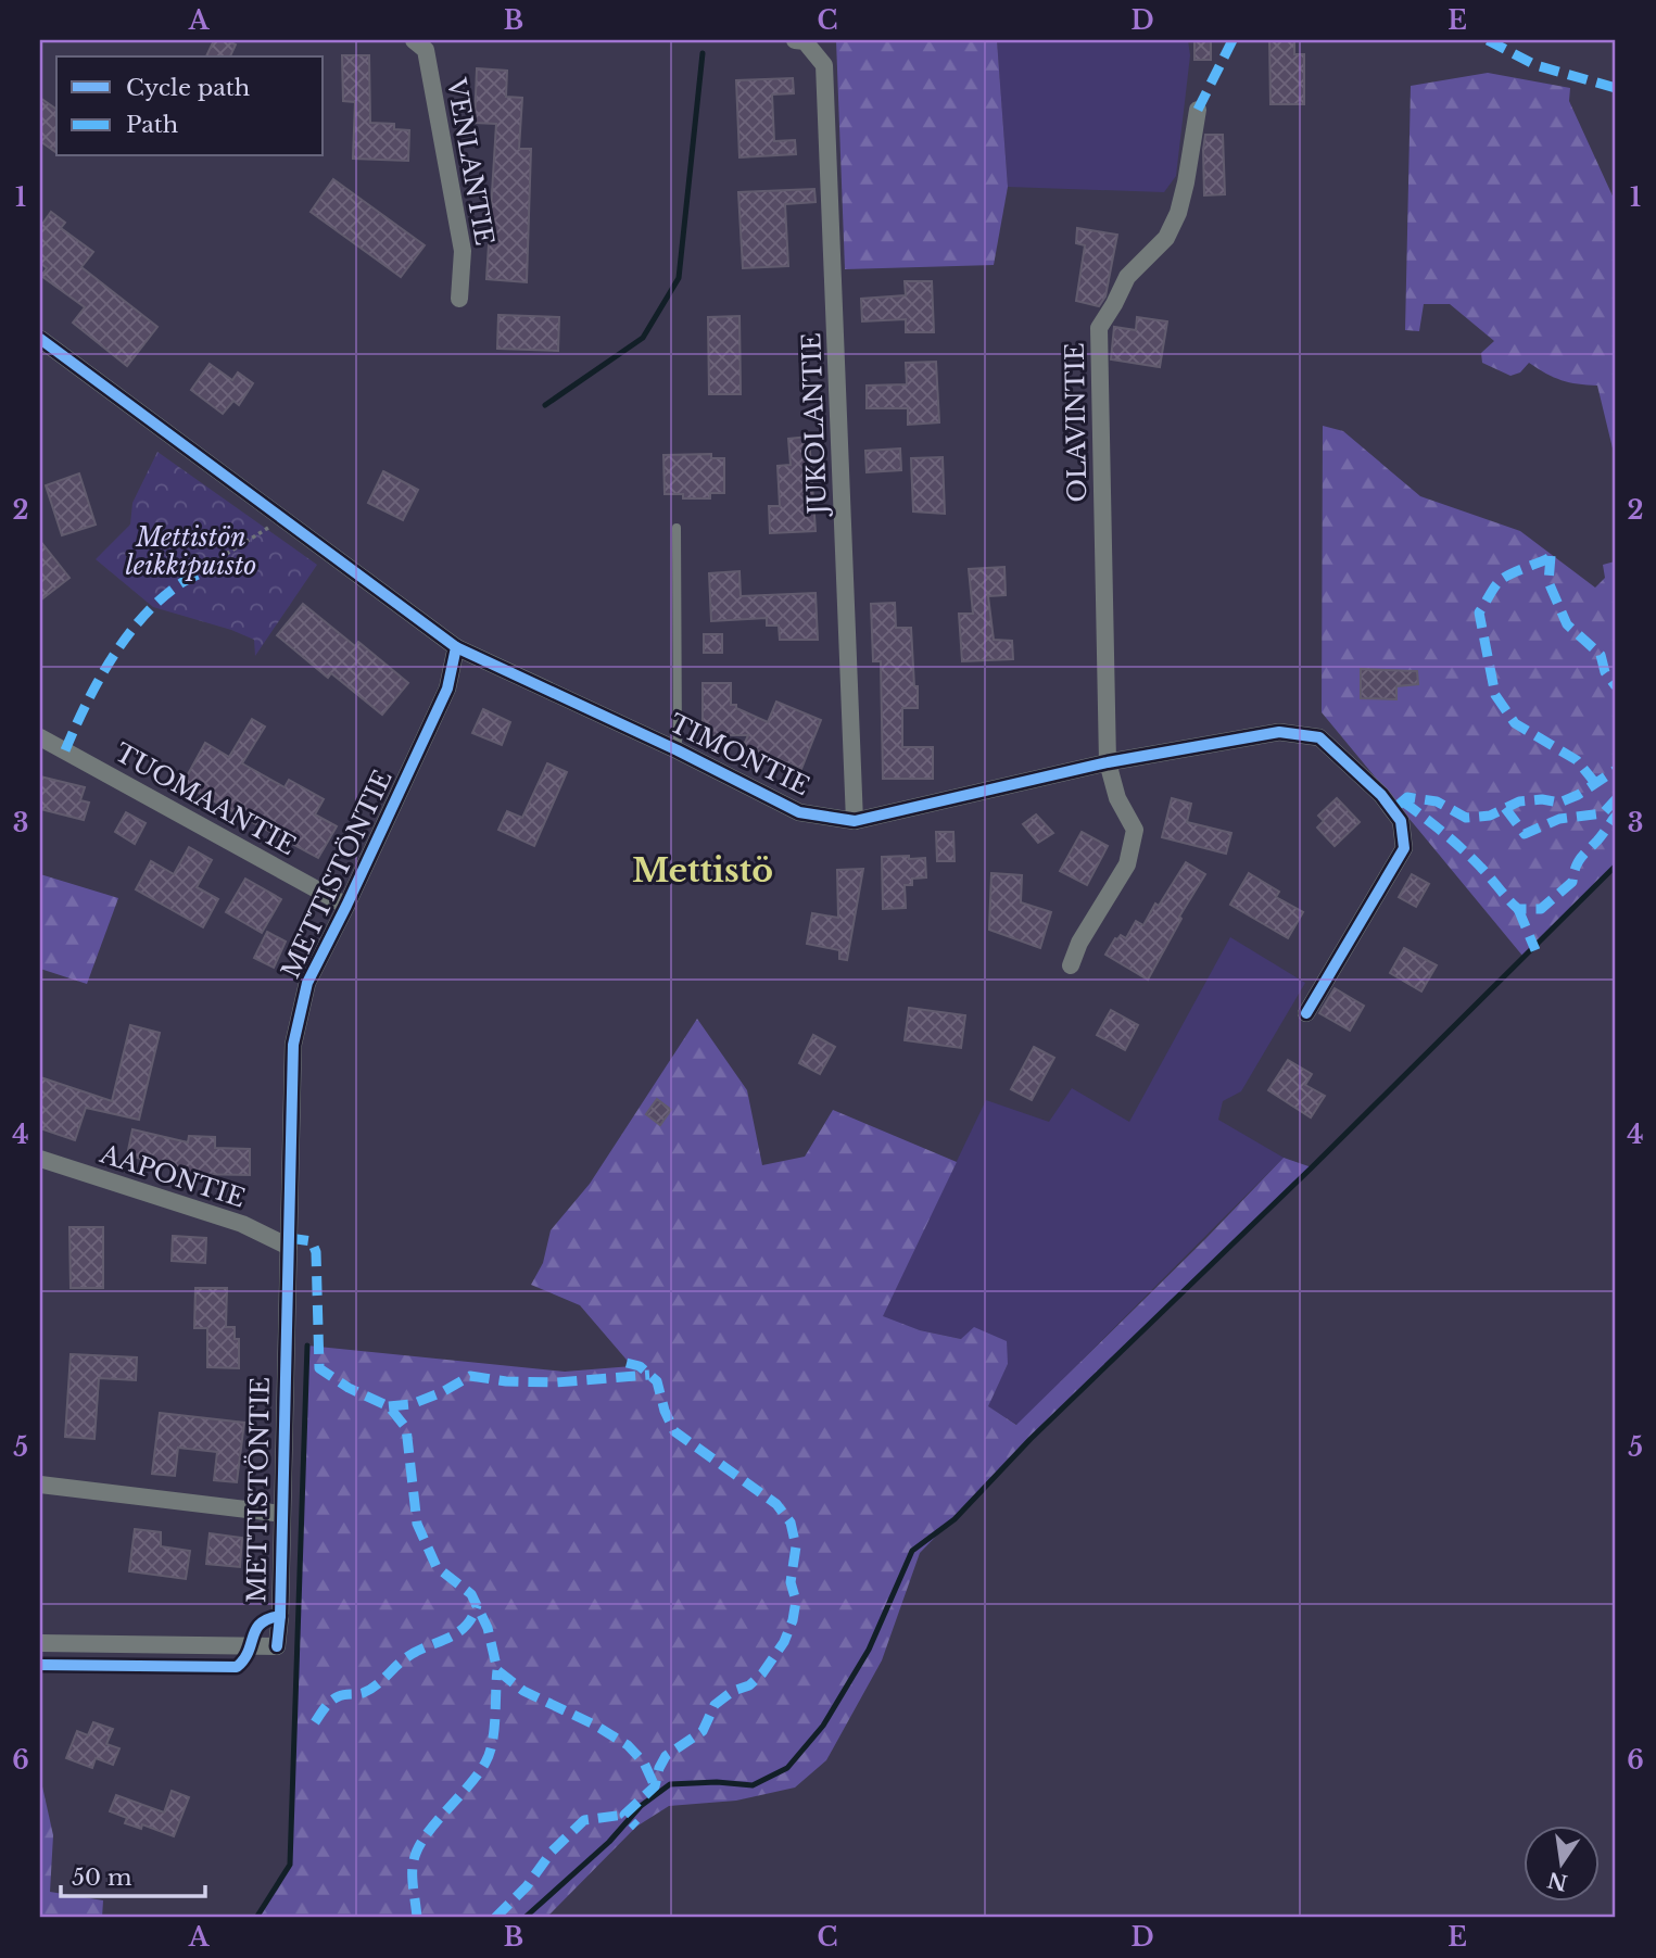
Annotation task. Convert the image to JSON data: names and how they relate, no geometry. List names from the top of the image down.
{
  "streets": {
    "street": [
      "VENLANTIE",
      "OLAVINTIE",
      "JUKOLANTIE",
      "TIMONTIE",
      "TUOMAANTIE",
      "METTISTÖNTIE",
      "AAPONTIE"
    ]
  },
  "crossings": [
    ["OLAVINTIE", "TIMONTIE"],
    ["JUKOLANTIE", "TIMONTIE"],
    ["TIMONTIE", "METTISTÖNTIE"],
    ["TUOMAANTIE", "METTISTÖNTIE"],
    ["METTISTÖNTIE", "AAPONTIE"]
  ],
  "districts": ["Mettistö"],
  "parks": ["Mettistön leikkipuisto"],
  "legend": ["Cycle path", "Path"],
  "scale_bar": "50 m",
  "north": "bottom",
  "grid": {
    "columns": [
      "A",
      "B",
      "C",
      "D",
      "E"
    ],
    "rows": [
      "1",
      "2",
      "3",
      "4",
      "5",
      "6"
    ]
  }
}
